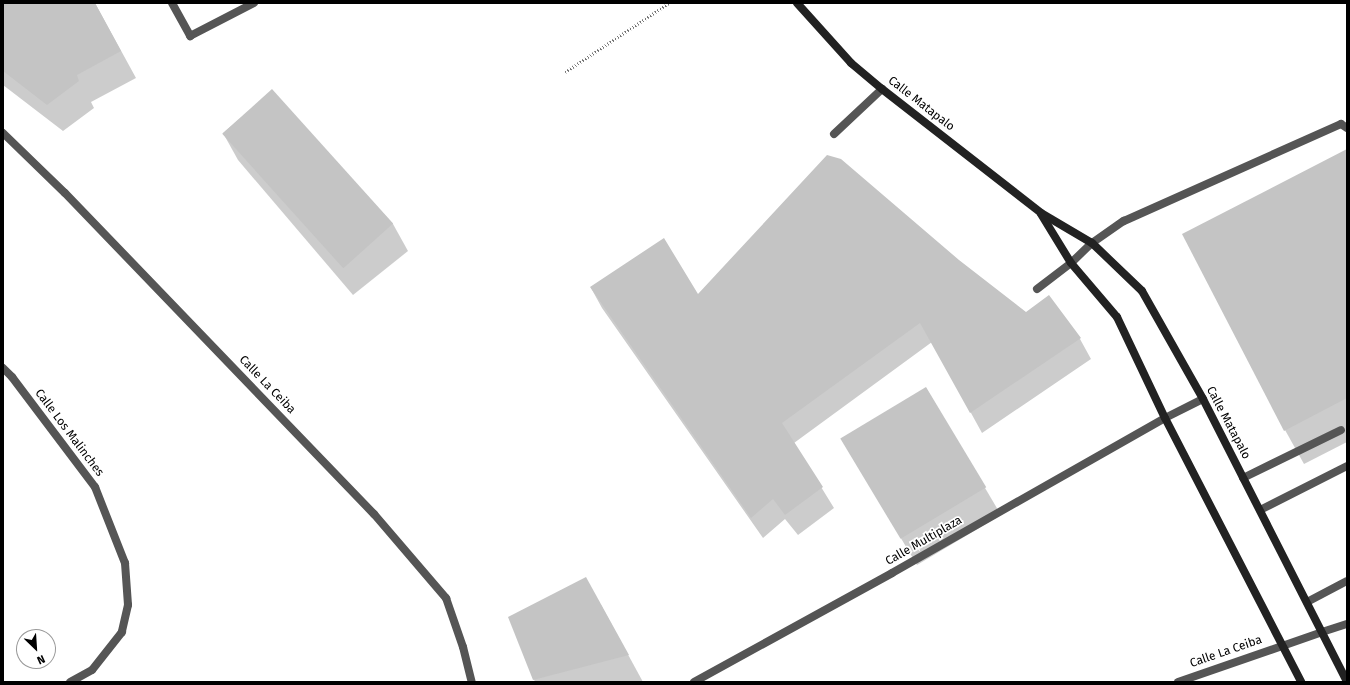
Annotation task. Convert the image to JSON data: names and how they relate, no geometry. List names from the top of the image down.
{
  "streets": {
    "street": [
      "Calle Matapalo",
      "Calle La Ceiba",
      "Calle Los Malinches",
      "Calle Multiplaza"
    ]
  },
  "crossings": [
    ["Calle Matapalo", "Calle La Ceiba"],
    ["Calle Matapalo", "Calle Multiplaza"]
  ],
  "north": "bottom right"
}
